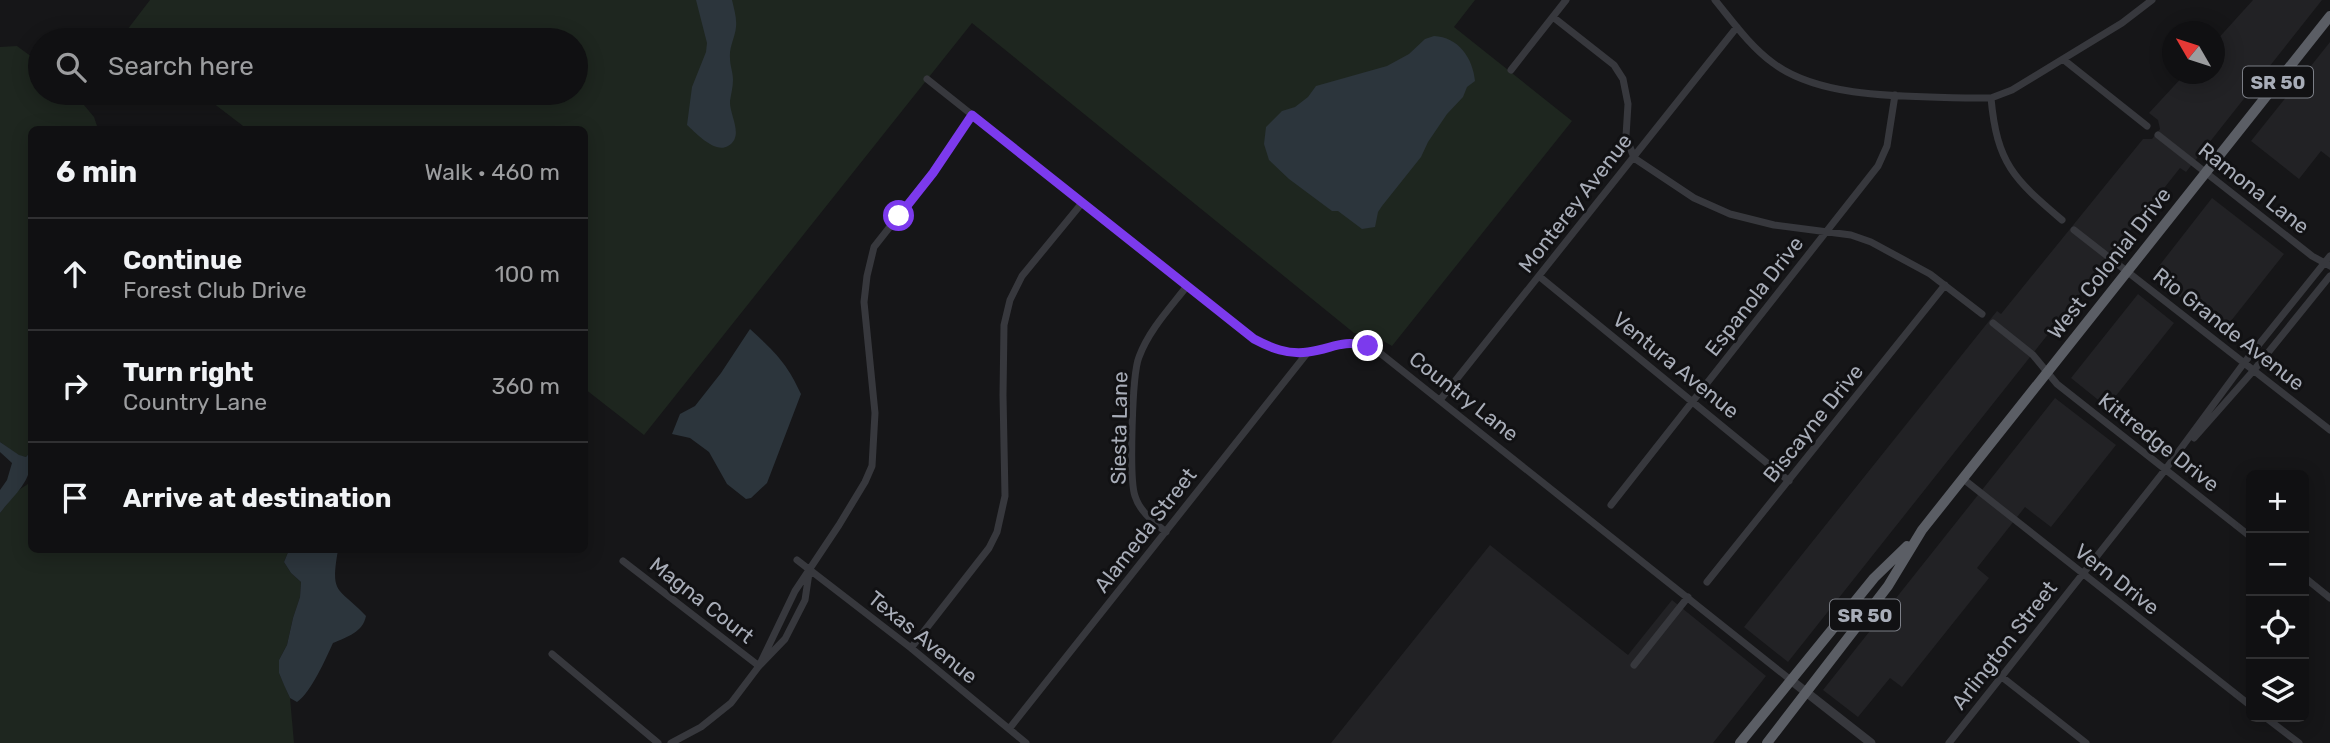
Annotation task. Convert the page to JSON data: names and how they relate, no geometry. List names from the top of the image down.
{
  "streets": {
    "highway": ["SR 50", "West Colonial Drive"],
    "street": [
      "Ramona Lane",
      "Monterey Avenue",
      "Espanola Drive",
      "Rio Grande Avenue",
      "Ventura Avenue",
      "Country Lane",
      "Biscayne Drive",
      "Siesta Lane",
      "Kittredge Drive",
      "Alameda Street",
      "Vern Drive",
      "Magna Court",
      "Texas Avenue",
      "Arlington Street"
    ]
  },
  "crossings": [
    ["Ramona Lane", "West Colonial Drive"],
    ["Ramona Lane", "Arlington Street"],
    ["Monterey Avenue", "Ventura Avenue"],
    ["Monterey Avenue", "Country Lane"],
    ["West Colonial Drive", "Rio Grande Avenue"],
    ["West Colonial Drive", "Country Lane"],
    ["West Colonial Drive", "Kittredge Drive"],
    ["West Colonial Drive", "Vern Drive"],
    ["Espanola Drive", "Ventura Avenue"],
    ["Rio Grande Avenue", "Arlington Street"],
    ["Ventura Avenue", "Biscayne Drive"],
    ["Country Lane", "Siesta Lane"],
    ["Country Lane", "Alameda Street"],
    ["Siesta Lane", "Alameda Street"],
    ["Kittredge Drive", "Arlington Street"],
    ["Alameda Street", "Texas Avenue"],
    ["Vern Drive", "Arlington Street"]
  ],
  "north": "top left",
  "page": {
    "search": "Search here",
    "heading": ["6 min", "Walk · 460 m"],
    "list": [
      ["Continue", "Forest Club Drive", "100 m"],
      ["Turn right", "Country Lane", "360 m"],
      "Arrive at destination"
    ],
    "map_buttons": ["+", "−"]
  }
}
